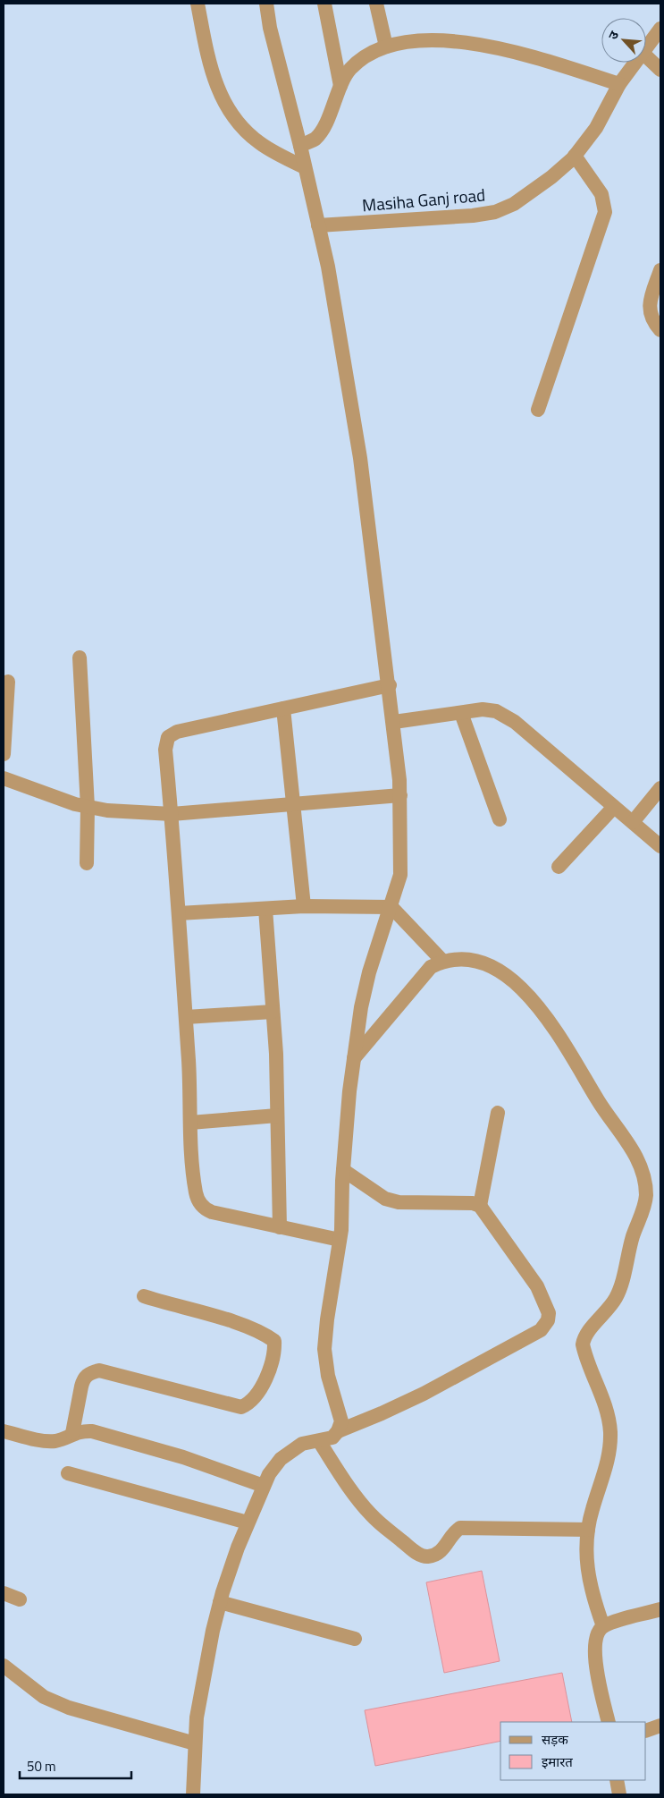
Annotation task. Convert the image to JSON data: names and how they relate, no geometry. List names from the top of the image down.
{
  "streets": {
    "street": ["Masiha Ganj road"]
  },
  "legend": ["सड़क", "इमारत"],
  "scale_bar": "50 m",
  "north": "top left"
}
